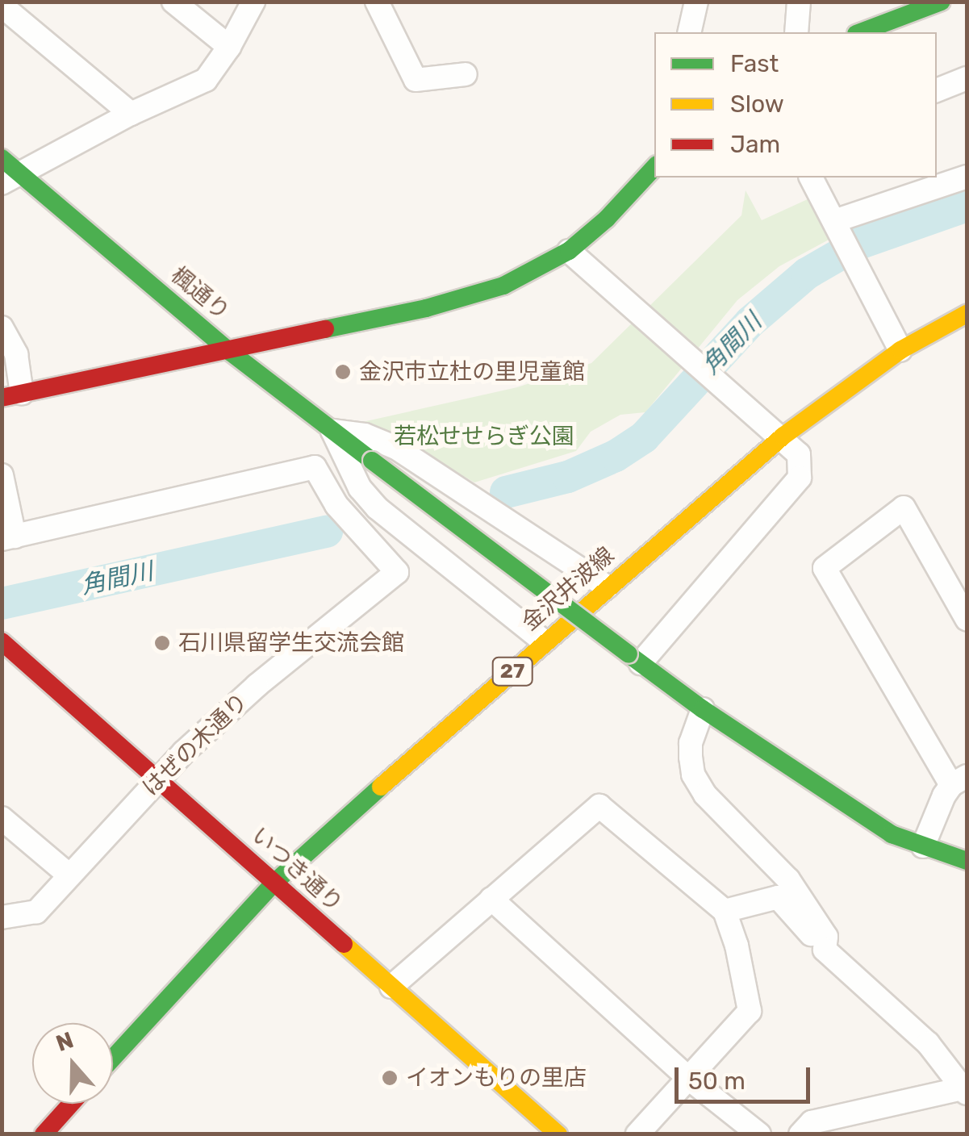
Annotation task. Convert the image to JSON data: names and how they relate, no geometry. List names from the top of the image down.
{
  "streets": {
    "street": [
      "楓通り",
      "金沢井波線",
      "27",
      "はぜの木通り",
      "いつき通り"
    ]
  },
  "crossings": [
    ["金沢井波線", "いつき通り"],
    ["はぜの木通り", "いつき通り"]
  ],
  "water": ["角間川"],
  "parks": ["若松せせらぎ公園"],
  "places": ["金沢市立杜の里児童館", "石川県留学生交流会館", "イオンもりの里店"],
  "legend": ["Fast", "Slow", "Jam"],
  "scale_bar": "50 m",
  "north": "top"
}
